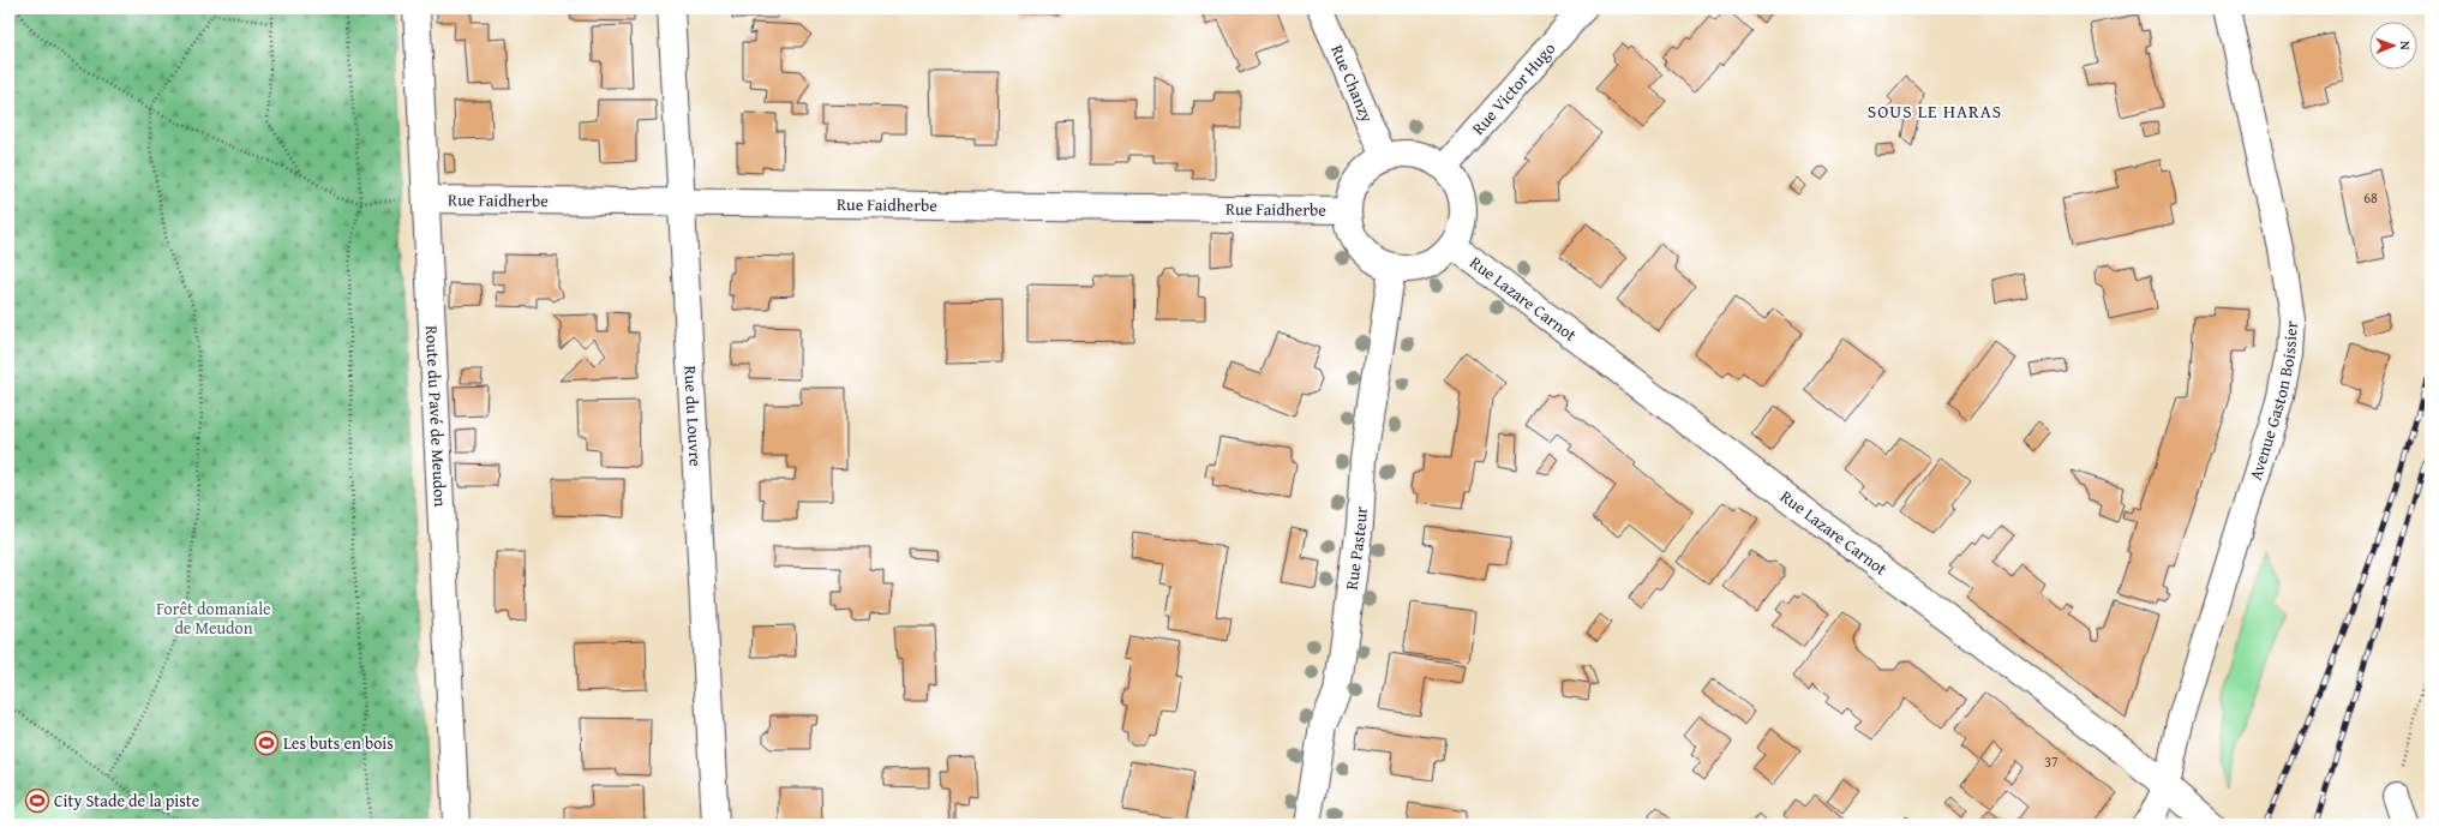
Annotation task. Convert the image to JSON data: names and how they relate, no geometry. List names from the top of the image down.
{
  "streets": {
    "street": [
      "Rue Chanzy",
      "Rue Victor Hugo",
      "Rue Faidherbe",
      "Rue Lazare Carnot",
      "Avenue Gaston Boissier",
      "Route du Pavé de Meudon",
      "Rue du Louvre",
      "Rue Pasteur"
    ]
  },
  "crossings": [
    ["Rue Chanzy", "Rue Victor Hugo"],
    ["Rue Chanzy", "Rue Faidherbe"],
    ["Rue Chanzy", "Rue Lazare Carnot"],
    ["Rue Chanzy", "Rue Pasteur"],
    ["Rue Victor Hugo", "Rue Faidherbe"],
    ["Rue Victor Hugo", "Rue Lazare Carnot"],
    ["Rue Victor Hugo", "Rue Pasteur"],
    ["Rue Faidherbe", "Rue Lazare Carnot"],
    ["Rue Faidherbe", "Route du Pavé de Meudon"],
    ["Rue Faidherbe", "Rue du Louvre"],
    ["Rue Faidherbe", "Rue Pasteur"],
    ["Rue Lazare Carnot", "Avenue Gaston Boissier"],
    ["Rue Lazare Carnot", "Rue Pasteur"]
  ],
  "districts": ["SOUS LE HARAS"],
  "parks": ["Forêt domaniale de Meudon"],
  "places": {
    "sports": ["Les buts en bois", "City Stade de la piste"]
  },
  "house_numbers": ["68", "37"],
  "north": "right"
}
